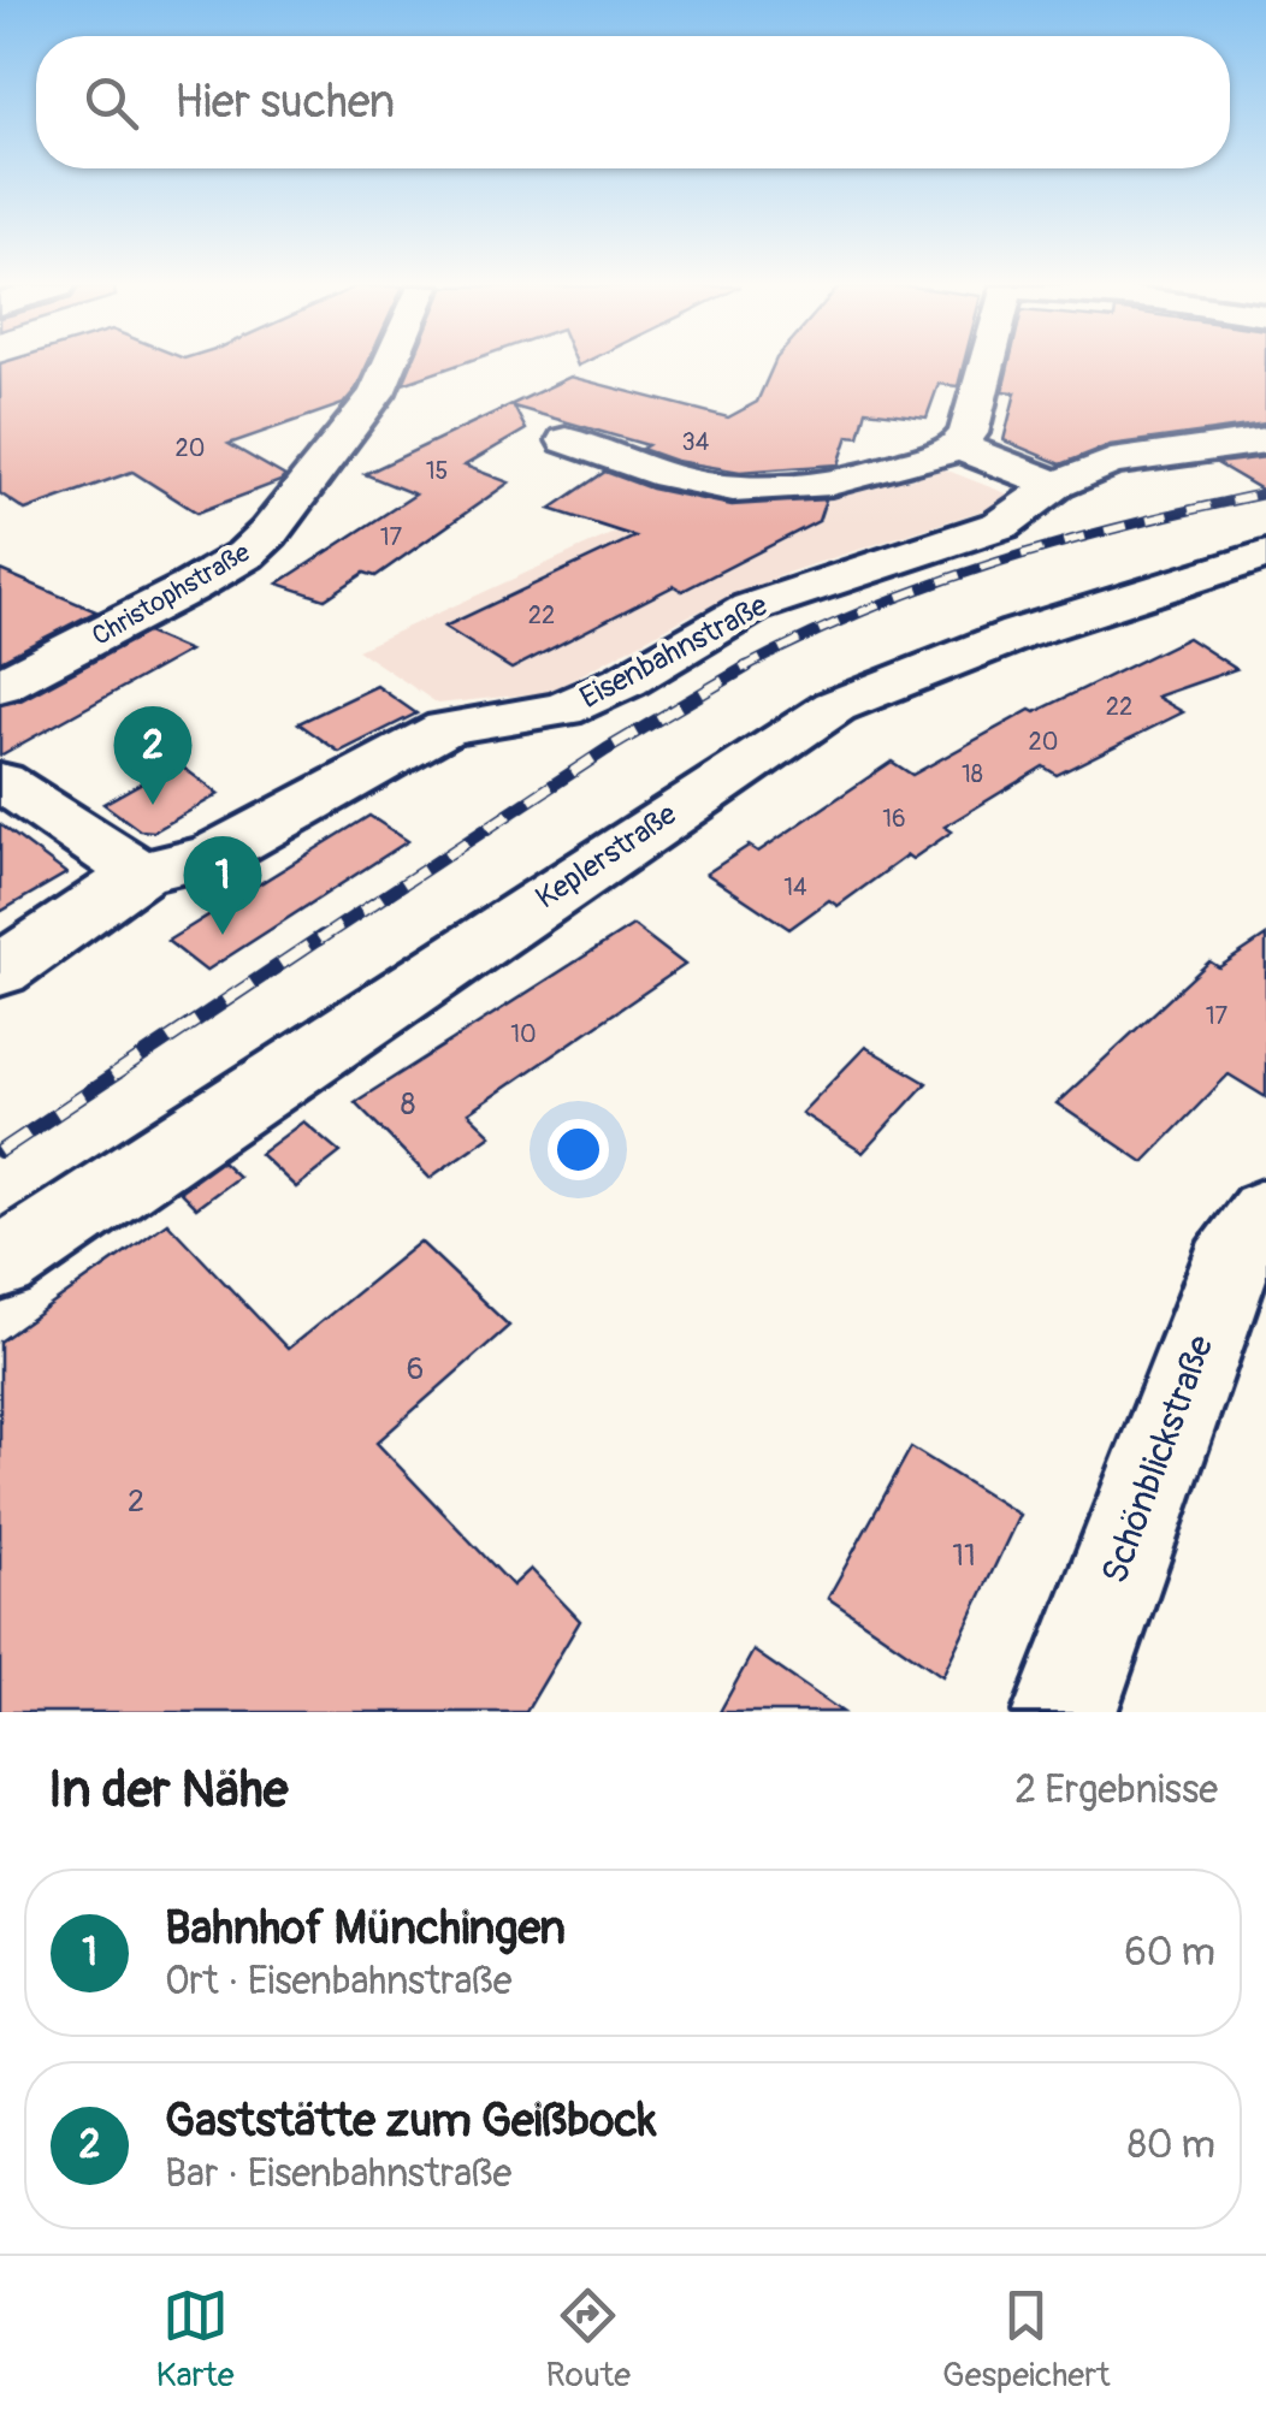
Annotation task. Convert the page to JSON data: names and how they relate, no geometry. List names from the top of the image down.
{
  "streets": {
    "street": [
      "Christophstraße",
      "Eisenbahnstraße",
      "Keplerstraße",
      "Schönblickstraße"
    ]
  },
  "house_numbers": [
    "34",
    "20",
    "15",
    "17",
    "22",
    "22",
    "20",
    "18",
    "16",
    "14",
    "17",
    "10",
    "8",
    "6",
    "2",
    "11"
  ],
  "page": {
    "search": "Hier suchen",
    "pins": ["2", "1"],
    "heading": ["In der Nähe", "2 Ergebnisse"],
    "list": [
      {
        "mark": "1",
        "name": "Bahnhof Münchingen",
        "note": "Ort · Eisenbahnstraße",
        "value": "60 m"
      },
      {
        "mark": "2",
        "name": "Gaststätte zum Geißbock",
        "note": "Bar · Eisenbahnstraße",
        "value": "80 m"
      }
    ],
    "nav": ["Karte", "Route", "Gespeichert"]
  }
}
